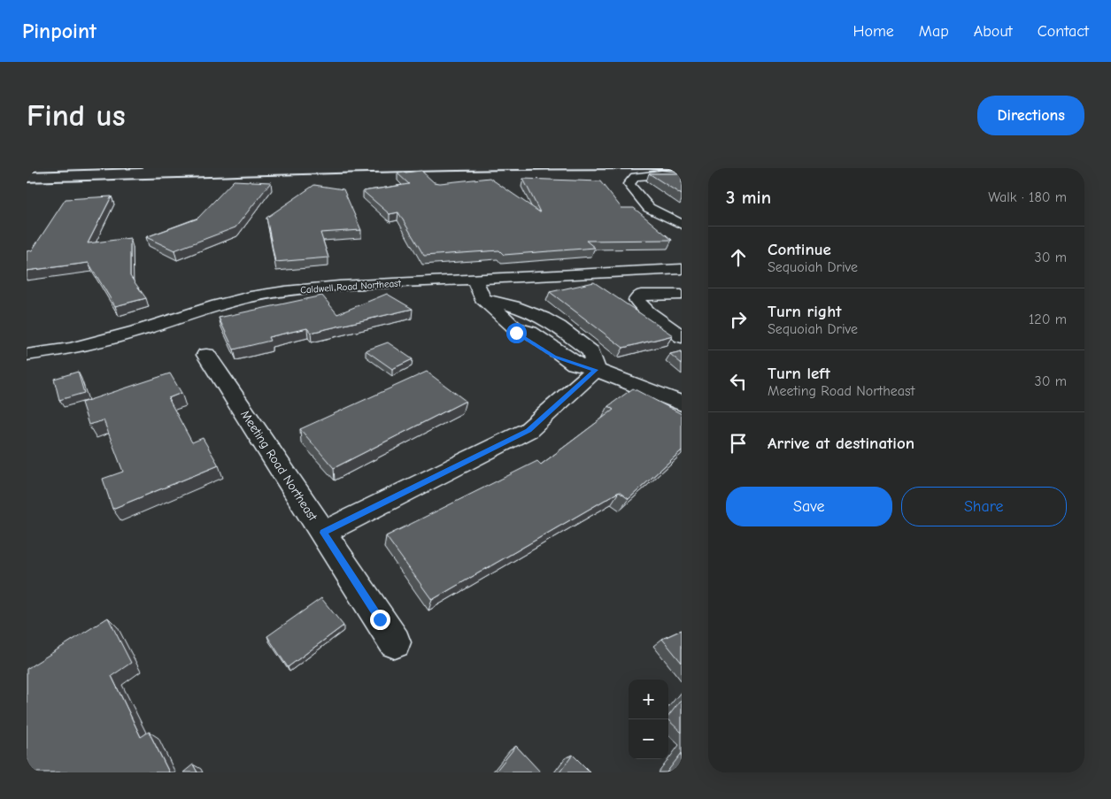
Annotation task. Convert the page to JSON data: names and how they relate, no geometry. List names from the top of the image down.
{
  "streets": {
    "street": ["Caldwell Road Northeast", "Meeting Road Northeast"]
  },
  "page": {
    "header": "Pinpoint",
    "nav": [
      "Home",
      "Map",
      "About",
      "Contact"
    ],
    "buttons": [
      "Directions",
      ["Save", "Share"]
    ],
    "title": "Find us",
    "heading": ["3 min", "Walk · 180 m"],
    "list": [
      ["Continue", "Sequoiah Drive", "30 m"],
      ["Turn right", "Sequoiah Drive", "120 m"],
      ["Turn left", "Meeting Road Northeast", "30 m"],
      "Arrive at destination"
    ],
    "map_buttons": ["+", "−"]
  }
}
